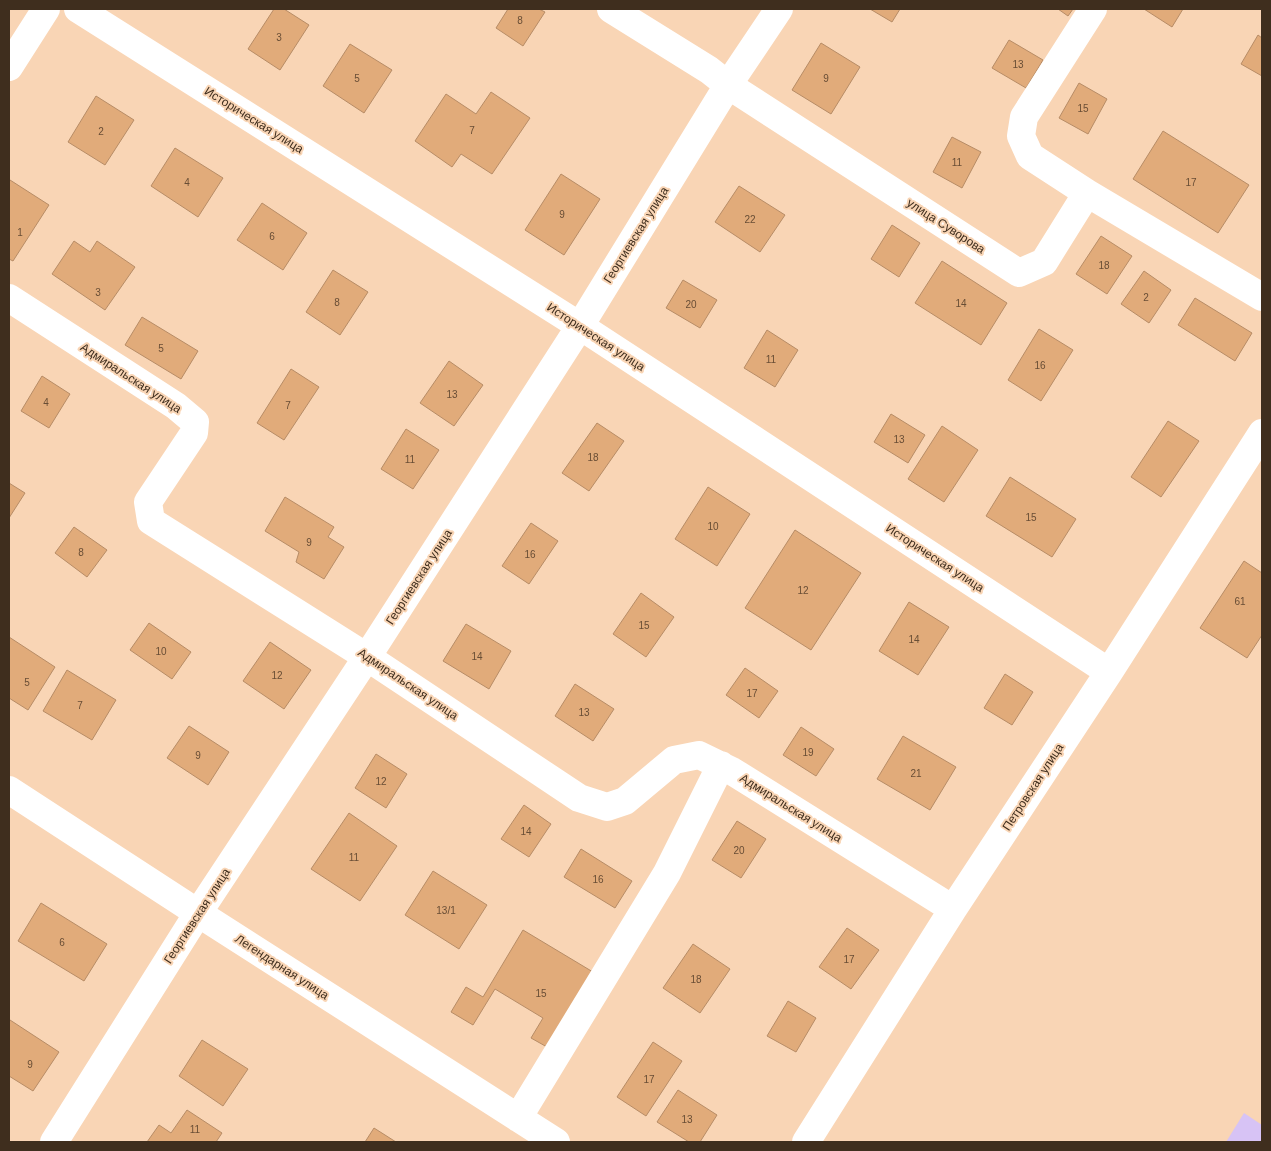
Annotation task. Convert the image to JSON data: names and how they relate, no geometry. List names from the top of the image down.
{
  "streets": {
    "street": [
      "Историческая улица",
      "улица Суворова",
      "Георгиевская улица",
      "Адмиральская улица",
      "Петровская улица",
      "Легендарная улица"
    ]
  },
  "crossings": [
    ["Историческая улица", "Георгиевская улица"],
    ["Историческая улица", "Петровская улица"],
    ["улица Суворова", "Георгиевская улица"],
    ["Георгиевская улица", "Адмиральская улица"],
    ["Георгиевская улица", "Легендарная улица"],
    ["Адмиральская улица", "Петровская улица"]
  ],
  "house_numbers": [
    "8",
    "3",
    "13",
    "5",
    "9",
    "15",
    "7",
    "2",
    "11",
    "4",
    "17",
    "9",
    "22",
    "1",
    "6",
    "18",
    "3",
    "2",
    "8",
    "14",
    "20",
    "5",
    "11",
    "16",
    "13",
    "4",
    "7",
    "13",
    "18",
    "11",
    "15",
    "10",
    "9",
    "8",
    "16",
    "12",
    "61",
    "15",
    "14",
    "10",
    "14",
    "12",
    "5",
    "17",
    "7",
    "13",
    "19",
    "9",
    "21",
    "12",
    "14",
    "20",
    "11",
    "16",
    "13/1",
    "6",
    "17",
    "18",
    "15",
    "9",
    "17",
    "13",
    "11"
  ]
}
